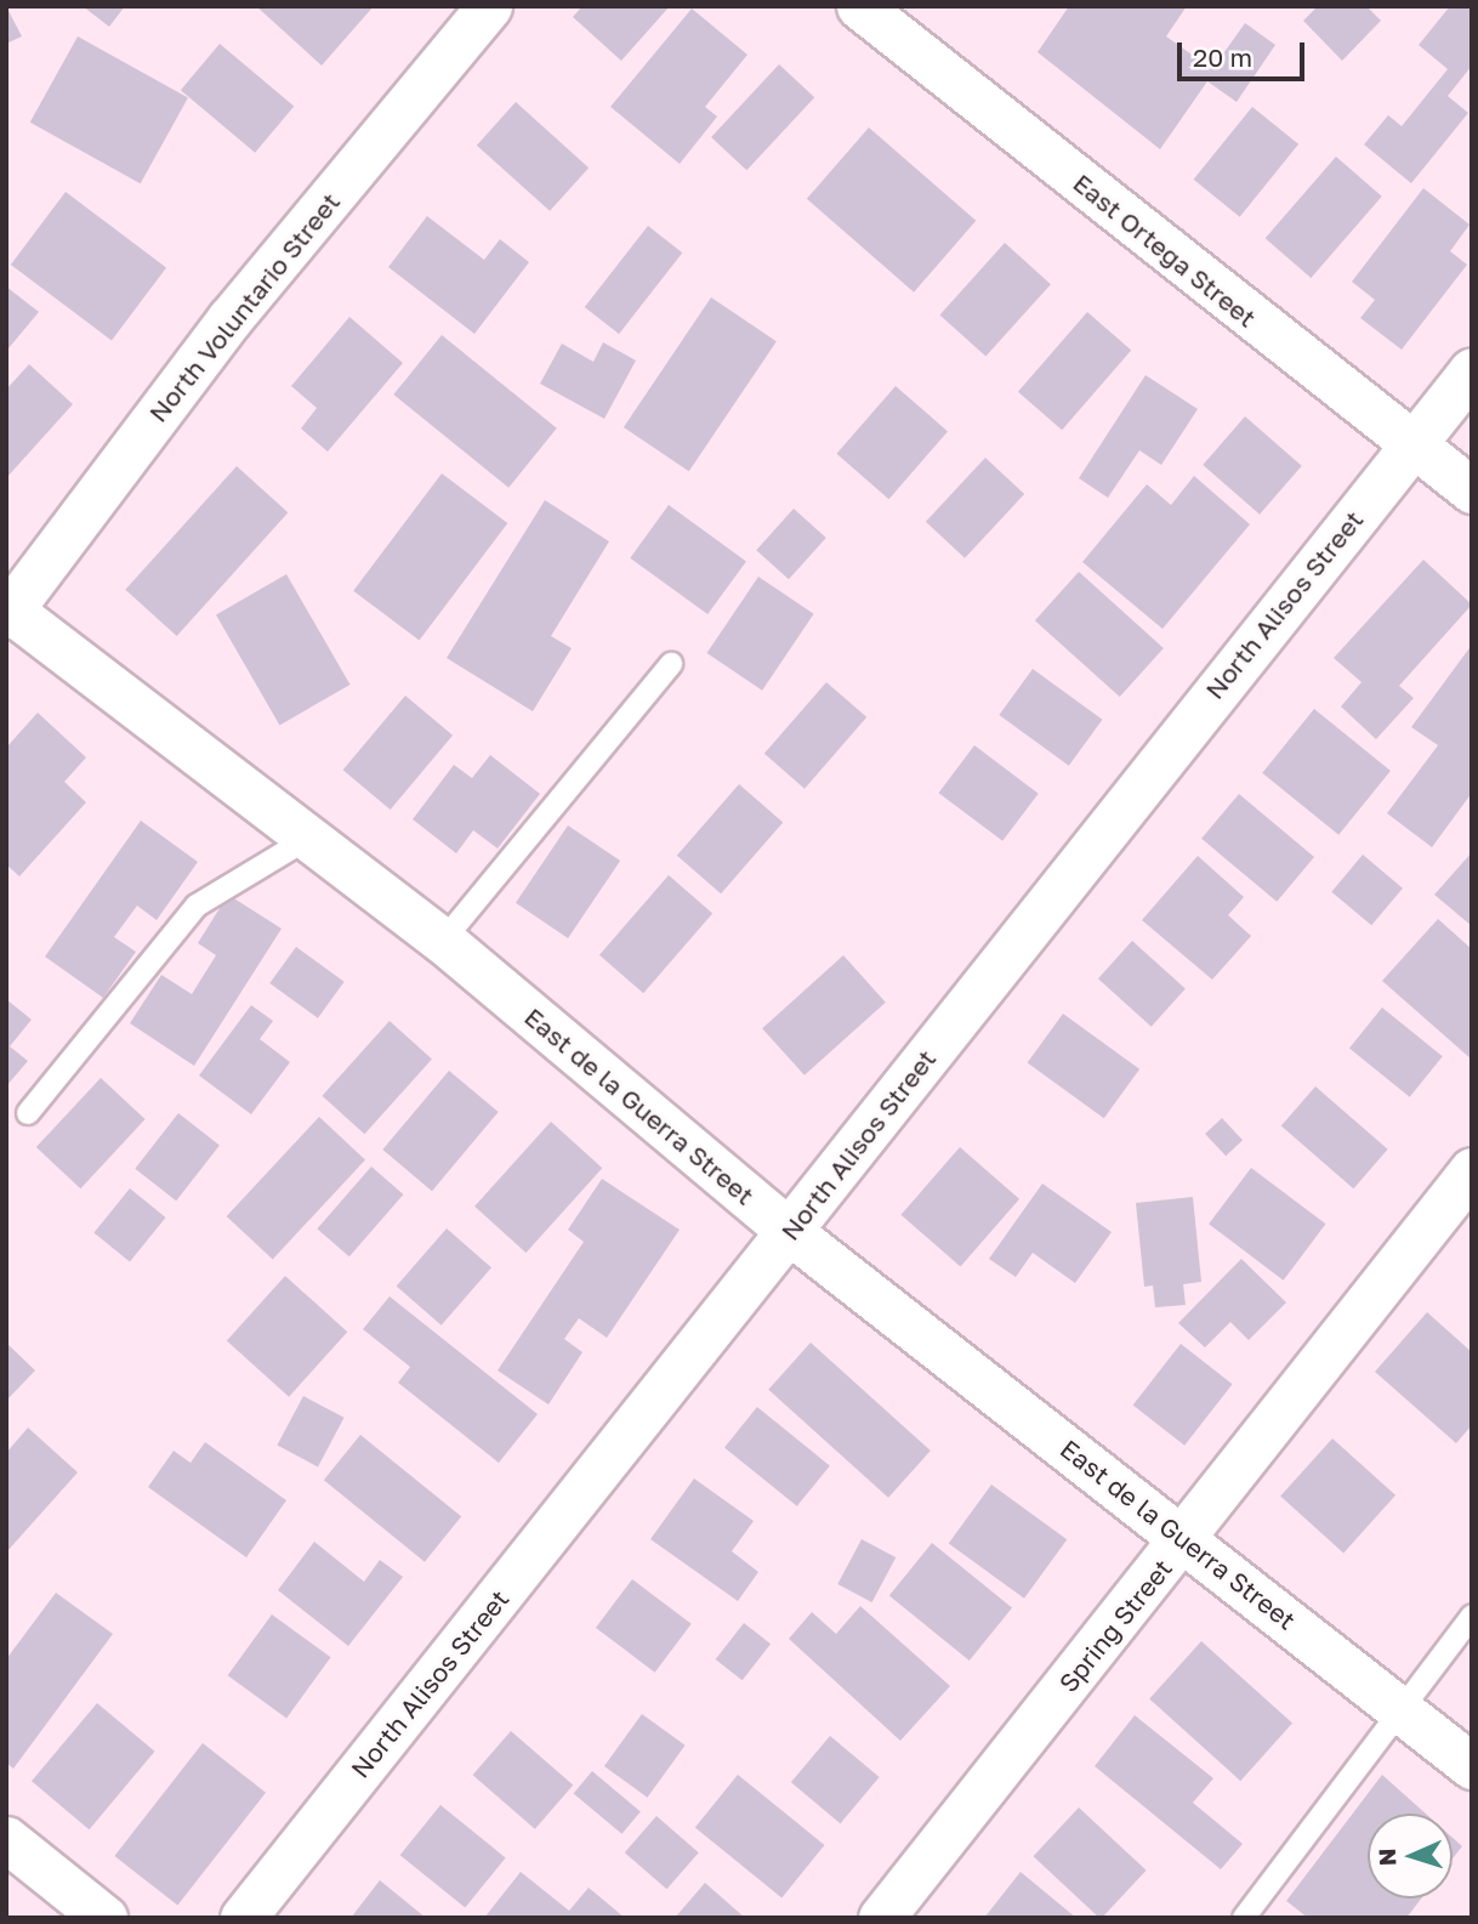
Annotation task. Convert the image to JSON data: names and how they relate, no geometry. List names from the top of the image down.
{
  "streets": {
    "street": [
      "East Ortega Street",
      "North Voluntario Street",
      "North Alisos Street",
      "East de la Guerra Street",
      "Spring Street"
    ]
  },
  "crossings": [
    ["East Ortega Street", "North Alisos Street"],
    ["North Voluntario Street", "East de la Guerra Street"],
    ["North Alisos Street", "East de la Guerra Street"],
    ["East de la Guerra Street", "Spring Street"]
  ],
  "scale_bar": "20 m",
  "north": "left"
}
